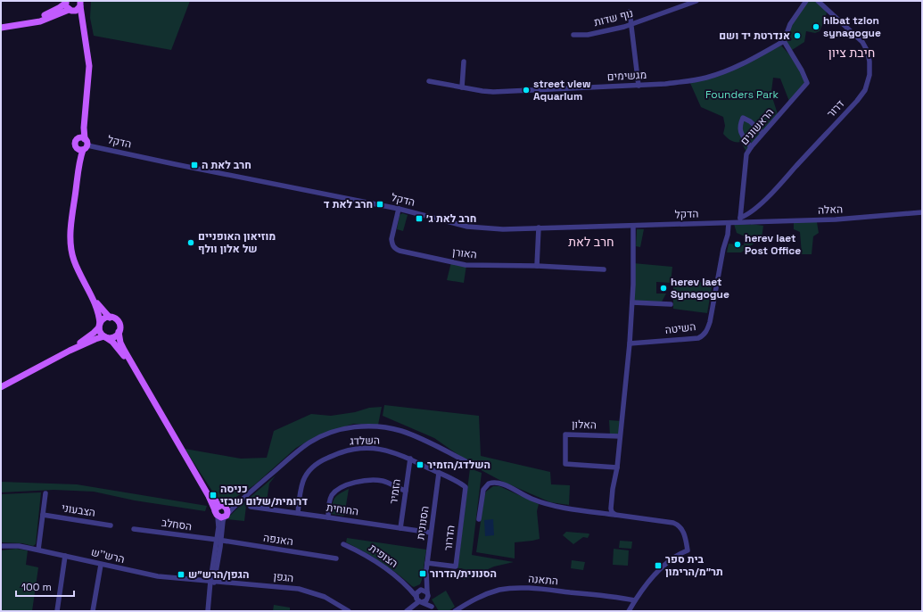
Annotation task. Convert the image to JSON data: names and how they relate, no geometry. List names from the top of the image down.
{
  "streets": {
    "street": [
      "נוף שדות",
      "מגשימים",
      "דרור",
      "הראשונים",
      "הדקל",
      "האלה",
      "האורן",
      "השיטה",
      "האלון",
      "השלדג",
      "הזמיר",
      "החוחית",
      "הצבעוני",
      "הסנונית",
      "הסחלב",
      "הדרור",
      "האנפה",
      "הרש''ש",
      "הצופית",
      "הגפן",
      "התאנה"
    ]
  },
  "crossings": [
    ["מגשימים", "הראשונים"],
    ["דרור", "הראשונים"],
    ["דרור", "הדקל"],
    ["דרור", "האלה"],
    ["הראשונים", "הדקל"],
    ["הראשונים", "האלה"],
    ["הדקל", "האלה"],
    ["הדקל", "האורן"],
    ["הדקל", "השיטה"],
    ["השלדג", "הזמיר"],
    ["השלדג", "החוחית"],
    ["השלדג", "הסנונית"],
    ["השלדג", "הדרור"],
    ["הזמיר", "החוחית"],
    ["החוחית", "הסנונית"],
    ["הסנונית", "הדרור"],
    ["הסנונית", "הצופית"],
    ["הסחלב", "האנפה"],
    ["הרש''ש", "הגפן"]
  ],
  "districts": ["חיבת ציון", "חרב לאת"],
  "parks": ["Founders Park"],
  "places": {
    "other": [
      "hibat tzion synagogue",
      "אנדרטת יד ושם",
      "street view Aquarium",
      "מוזיאון האופניים של אלון וולף",
      "herev laet Post Office",
      "herev laet Synagogue"
    ],
    "transit": [
      "חרב לאת ה",
      "חרב לאת ד",
      "חרב לאת ג׳",
      "השלדג/הזמיר",
      "כניסה דרומית/שלום שבזי",
      "בית ספר תר״מ/הרימון",
      "הסנונית/הדרור",
      "הגפן/הרש״ש"
    ]
  },
  "scale_bar": "100 m"
}
